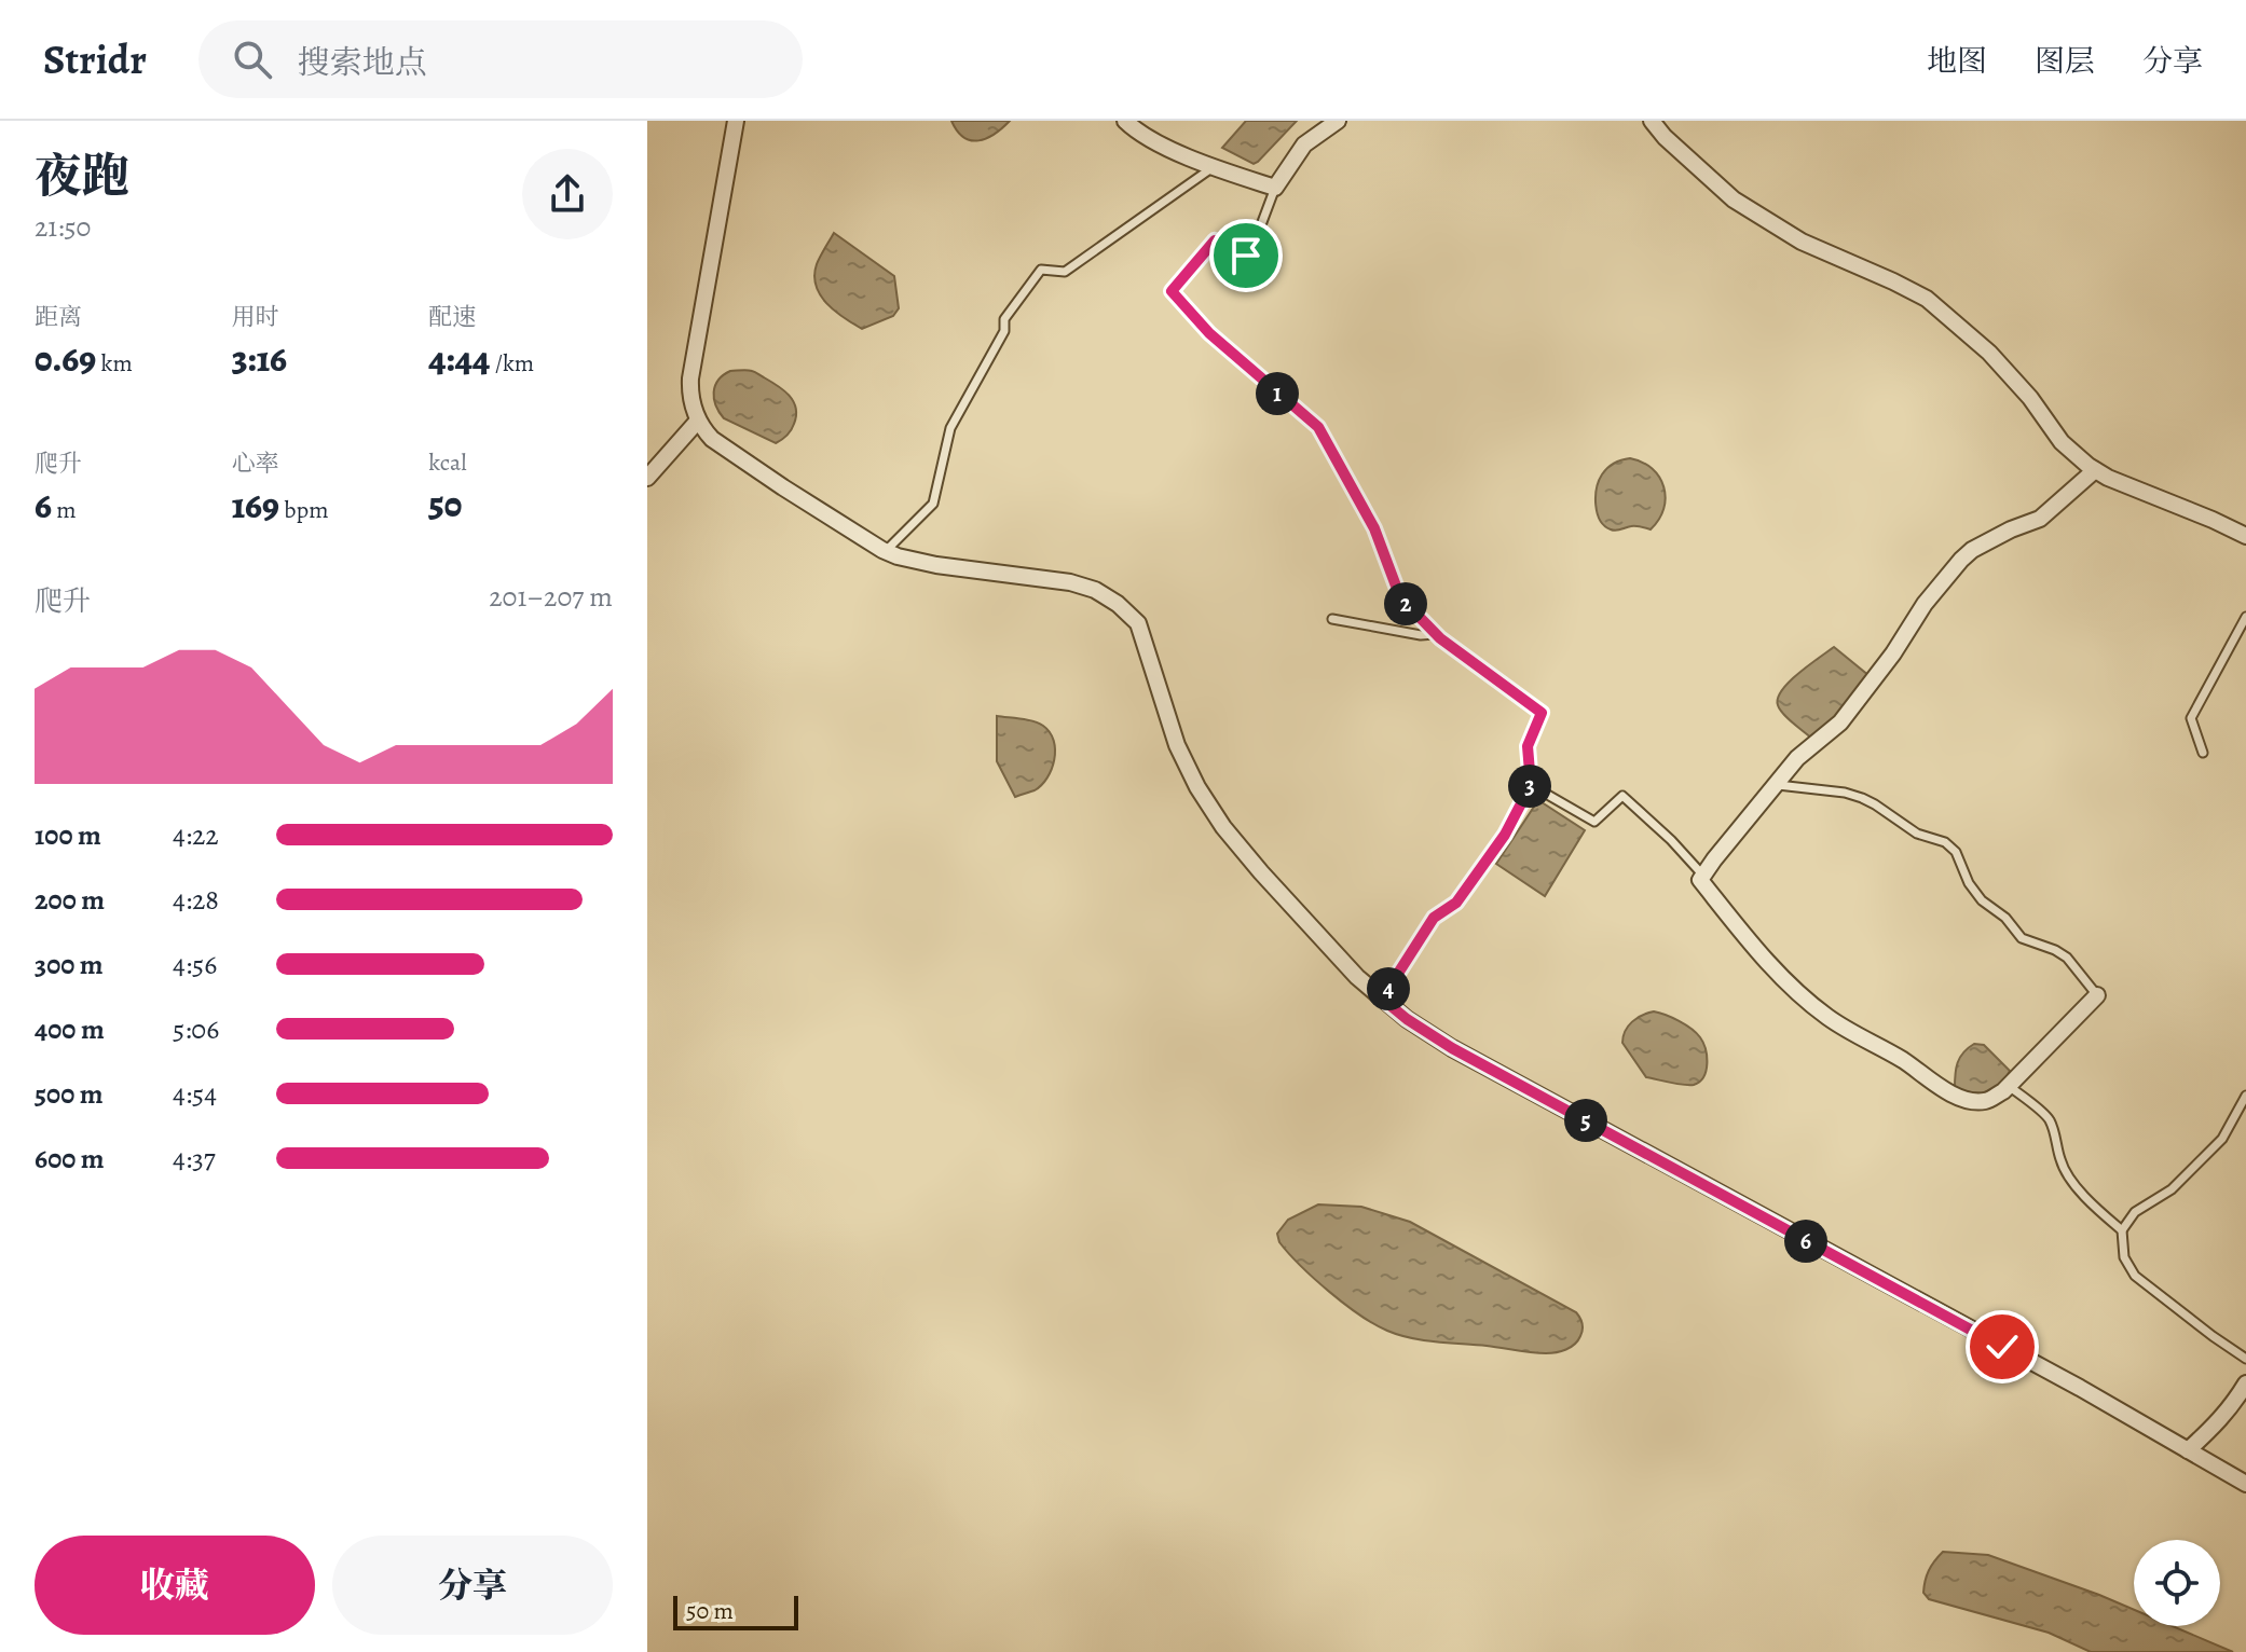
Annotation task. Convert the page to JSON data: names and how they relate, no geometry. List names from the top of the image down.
{
  "scale_bar": "50 m",
  "page": {
    "header": "Stridr",
    "search": "搜索地点",
    "nav": ["地图", "图层", "分享"],
    "heading": ["夜跑", "21:50"],
    "stats": [
      ["距离", "0.69 km"],
      ["用时", "3:16"],
      ["配速", "4:44 /km"],
      ["爬升", "6 m"],
      ["心率", "169 bpm"],
      ["kcal", "50"]
    ],
    "pins": [
      "1",
      "2",
      "3",
      "4",
      "5",
      "6"
    ],
    "chart": ["爬升", "201–207 m"],
    "list": [
      {
        "name": "100 m",
        "note": "4:22"
      },
      {
        "name": "200 m",
        "note": "4:28"
      },
      {
        "name": "300 m",
        "note": "4:56"
      },
      {
        "name": "400 m",
        "note": "5:06"
      },
      {
        "name": "500 m",
        "note": "4:54"
      },
      {
        "name": "600 m",
        "note": "4:37"
      }
    ],
    "buttons": ["收藏", "分享"],
    "scale": "50 m"
  }
}
